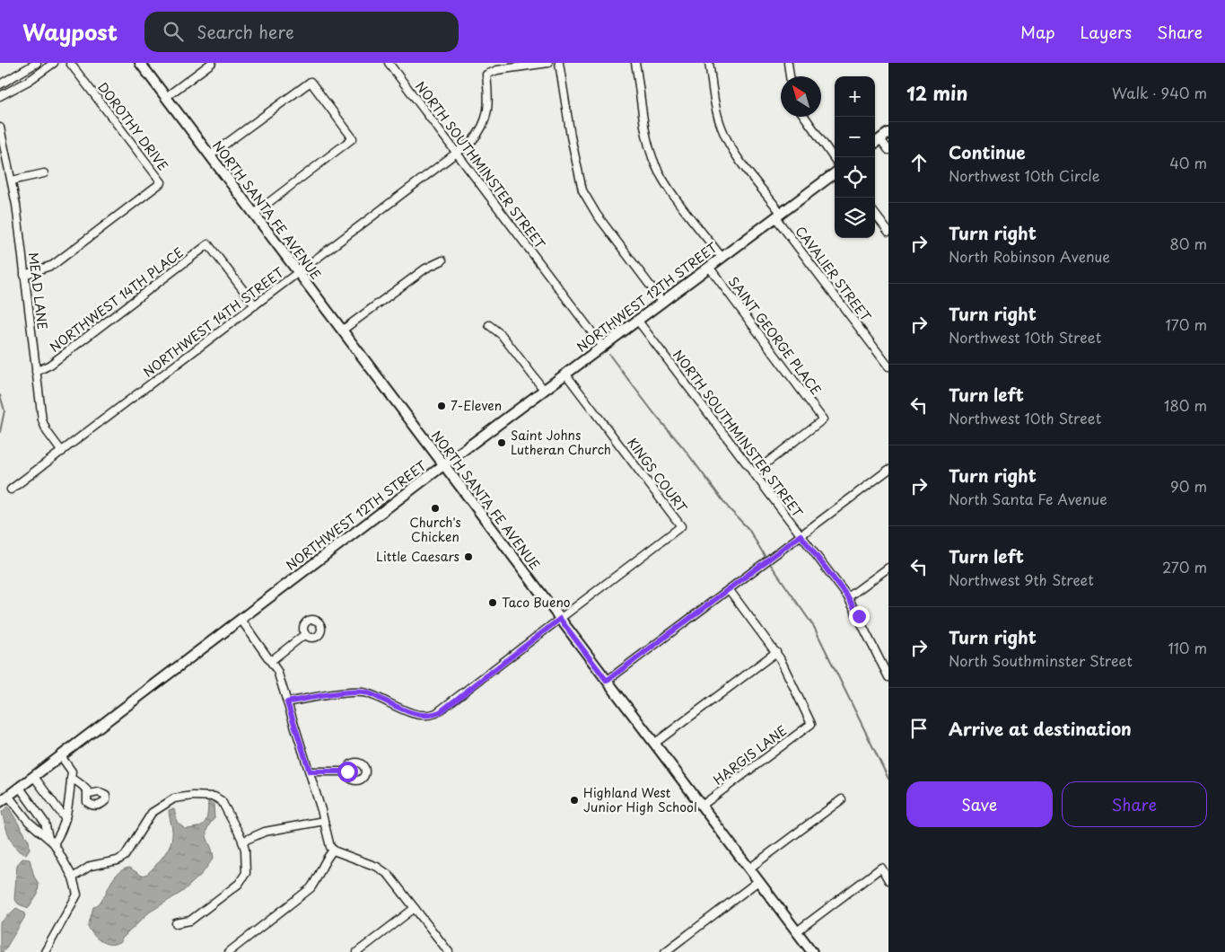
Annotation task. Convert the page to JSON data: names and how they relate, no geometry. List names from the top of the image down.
{
  "streets": {
    "main road": ["NORTH SANTA FE AVENUE", "NORTHWEST 12TH STREET"],
    "street": [
      "DOROTHY DRIVE",
      "NORTH SOUTHMINSTER STREET",
      "CAVALIER STREET",
      "MEAD LANE",
      "NORTHWEST 14TH PLACE",
      "NORTHWEST 14TH STREET",
      "SAINT GEORGE PLACE",
      "KINGS COURT",
      "HARGIS LANE"
    ]
  },
  "crossings": [
    ["DOROTHY DRIVE", "MEAD LANE"],
    ["NORTH SOUTHMINSTER STREET", "NORTHWEST 12TH STREET"],
    ["NORTH SOUTHMINSTER STREET", "NORTHWEST 14TH STREET"],
    ["NORTH SOUTHMINSTER STREET", "SAINT GEORGE PLACE"],
    ["NORTH SANTA FE AVENUE", "NORTHWEST 12TH STREET"],
    ["NORTH SANTA FE AVENUE", "NORTHWEST 14TH STREET"],
    ["NORTH SANTA FE AVENUE", "KINGS COURT"],
    ["NORTH SANTA FE AVENUE", "HARGIS LANE"],
    ["CAVALIER STREET", "NORTHWEST 12TH STREET"],
    ["MEAD LANE", "NORTHWEST 14TH PLACE"],
    ["MEAD LANE", "NORTHWEST 14TH STREET"],
    ["NORTHWEST 12TH STREET", "SAINT GEORGE PLACE"],
    ["NORTHWEST 12TH STREET", "KINGS COURT"],
    ["NORTHWEST 14TH PLACE", "NORTHWEST 14TH STREET"]
  ],
  "places": [
    "7-Eleven",
    "Saint Johns Lutheran Church",
    "Church's Chicken",
    "Little Caesars",
    "Taco Bueno",
    "Highland West Junior High School"
  ],
  "north": "top left",
  "page": {
    "header": "Waypost",
    "search": "Search here",
    "nav": ["Map", "Layers", "Share"],
    "heading": ["12 min", "Walk · 940 m"],
    "map_buttons": ["+", "−"],
    "list": [
      ["Continue", "Northwest 10th Circle", "40 m"],
      ["Turn right", "North Robinson Avenue", "80 m"],
      ["Turn right", "Northwest 10th Street", "170 m"],
      ["Turn left", "Northwest 10th Street", "180 m"],
      ["Turn right", "North Santa Fe Avenue", "90 m"],
      ["Turn left", "Northwest 9th Street", "270 m"],
      ["Turn right", "North Southminster Street", "110 m"],
      "Arrive at destination"
    ],
    "buttons": ["Save", "Share"]
  }
}
